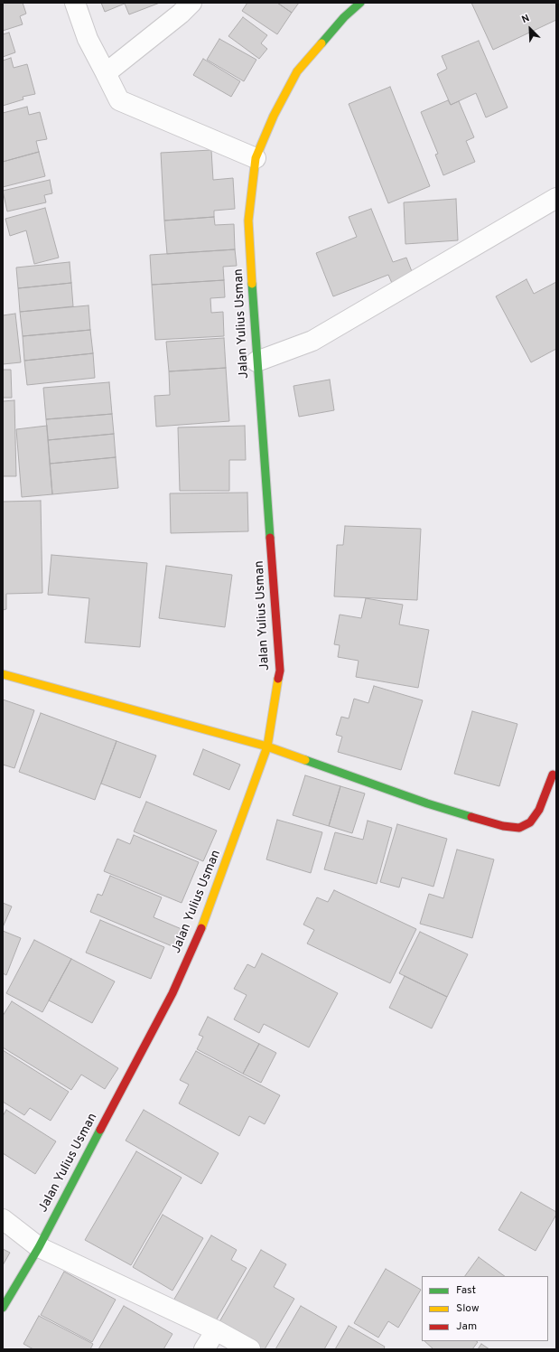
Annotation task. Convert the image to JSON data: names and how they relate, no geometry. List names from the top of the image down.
{
  "streets": {
    "street": ["Jalan Yulius Usman"]
  },
  "legend": ["Fast", "Slow", "Jam"],
  "north": "top left"
}
